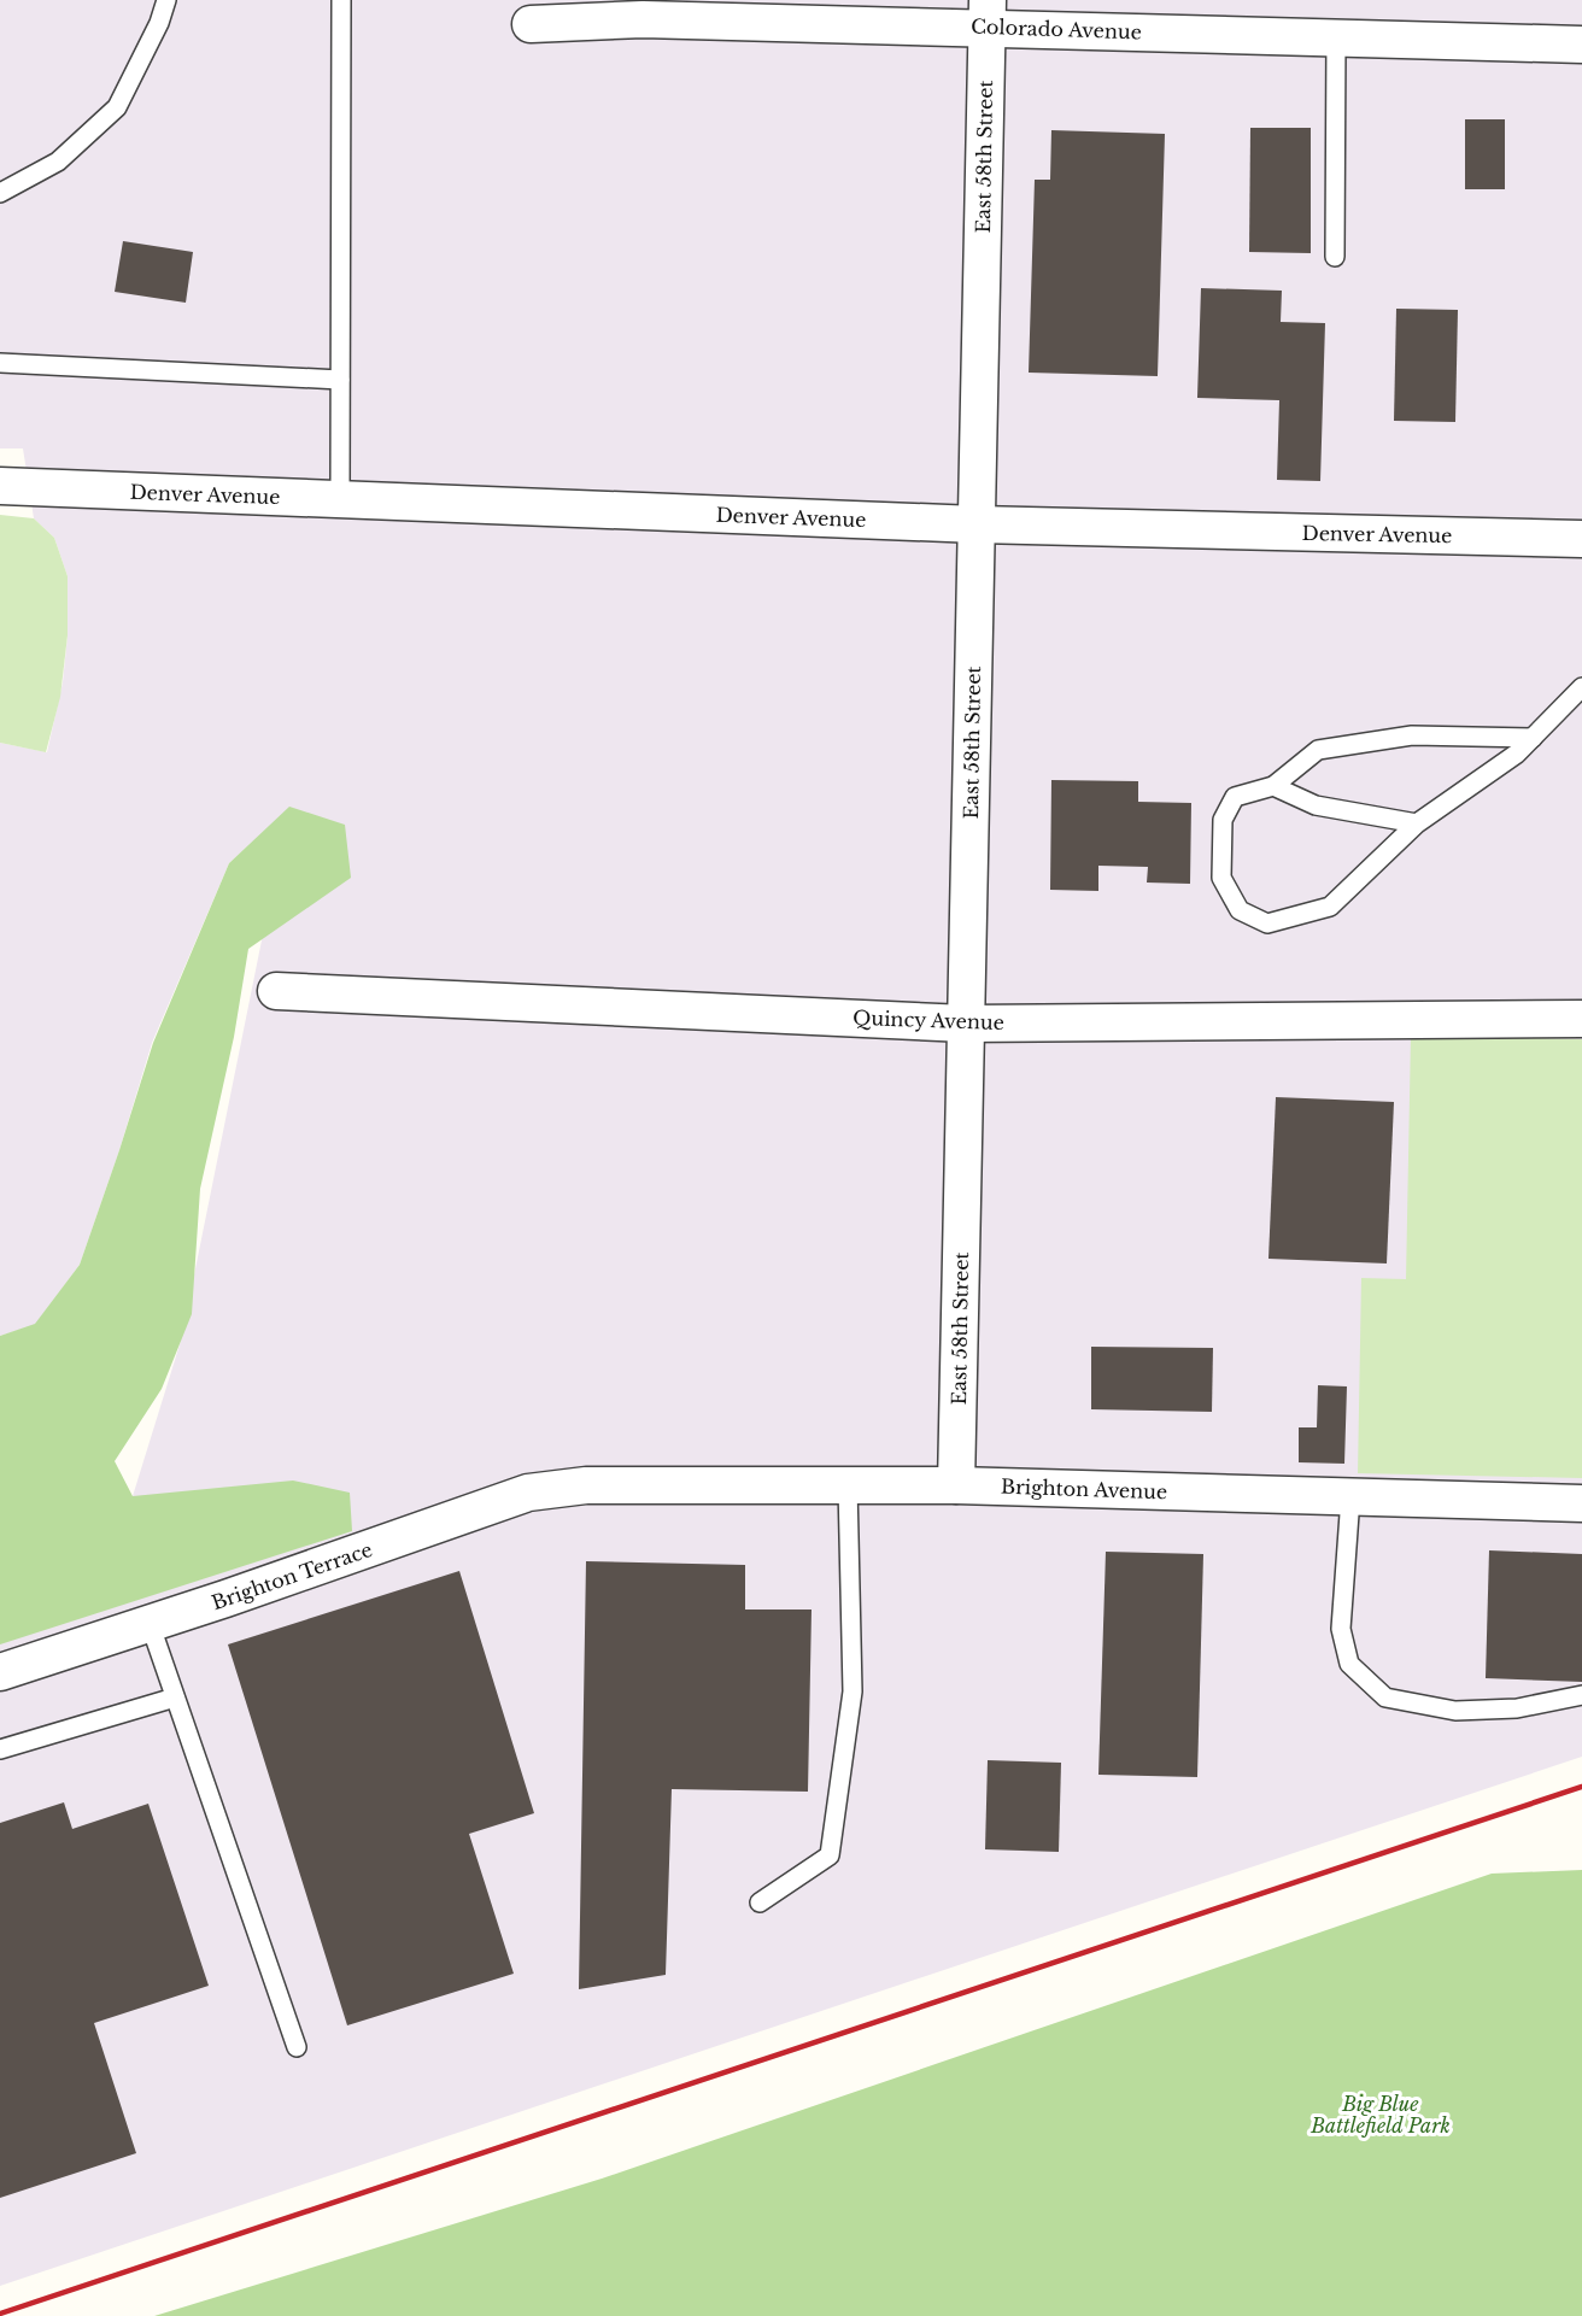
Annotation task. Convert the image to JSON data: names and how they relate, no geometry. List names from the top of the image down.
{
  "streets": {
    "street": [
      "Colorado Avenue",
      "East 58th Street",
      "Denver Avenue",
      "Quincy Avenue",
      "Brighton Avenue",
      "Brighton Terrace"
    ]
  },
  "crossings": [
    ["Colorado Avenue", "East 58th Street"],
    ["East 58th Street", "Denver Avenue"],
    ["East 58th Street", "Quincy Avenue"],
    ["East 58th Street", "Brighton Avenue"],
    ["Brighton Avenue", "Brighton Terrace"]
  ],
  "parks": ["Big Blue Battlefield Park"]
}
